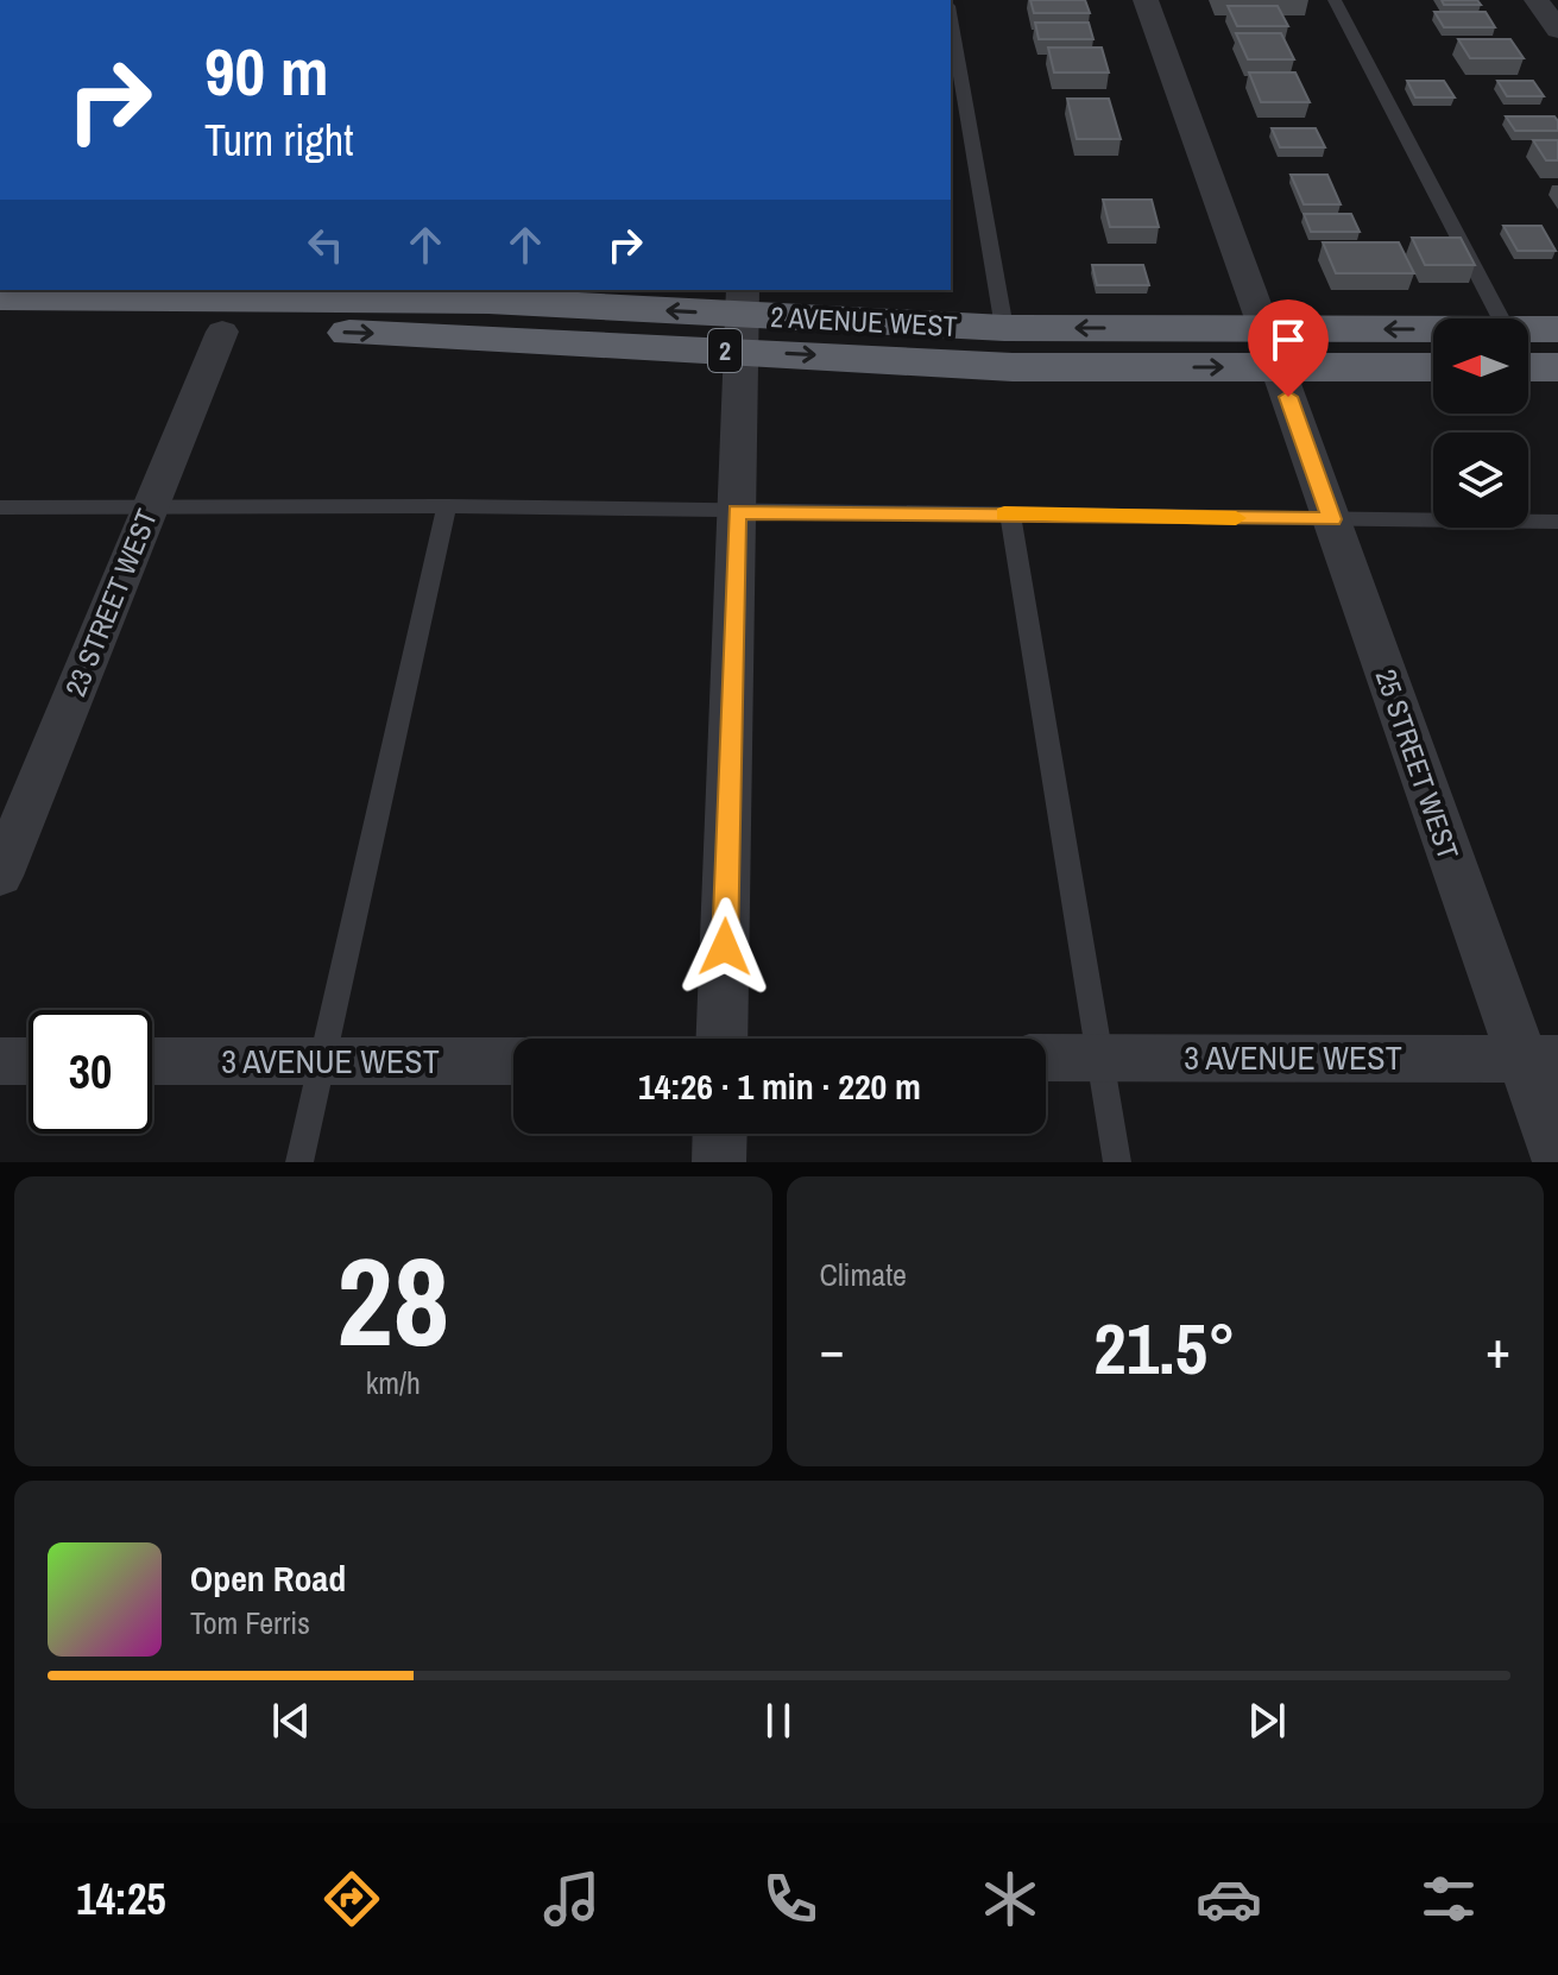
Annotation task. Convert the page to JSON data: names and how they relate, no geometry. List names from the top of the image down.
{
  "streets": {
    "highway": ["2 AVENUE WEST", "2"],
    "street": ["23 STREET WEST", "25 STREET WEST", "3 AVENUE WEST"]
  },
  "crossings": [
    ["2 AVENUE WEST", "23 STREET WEST"],
    ["2 AVENUE WEST", "25 STREET WEST"],
    ["25 STREET WEST", "3 AVENUE WEST"]
  ],
  "north": "left",
  "page": {
    "turn": ["90 m", "Turn right"],
    "limit": "30",
    "trip": "14:26 · 1 min · 220 m",
    "tile": [
      ["28", "km/h"],
      "Climate"
    ],
    "heat": ["−", "21.5°", "+"],
    "song": ["Open Road", "Tom Ferris"],
    "tabs": "14:25"
  }
}
